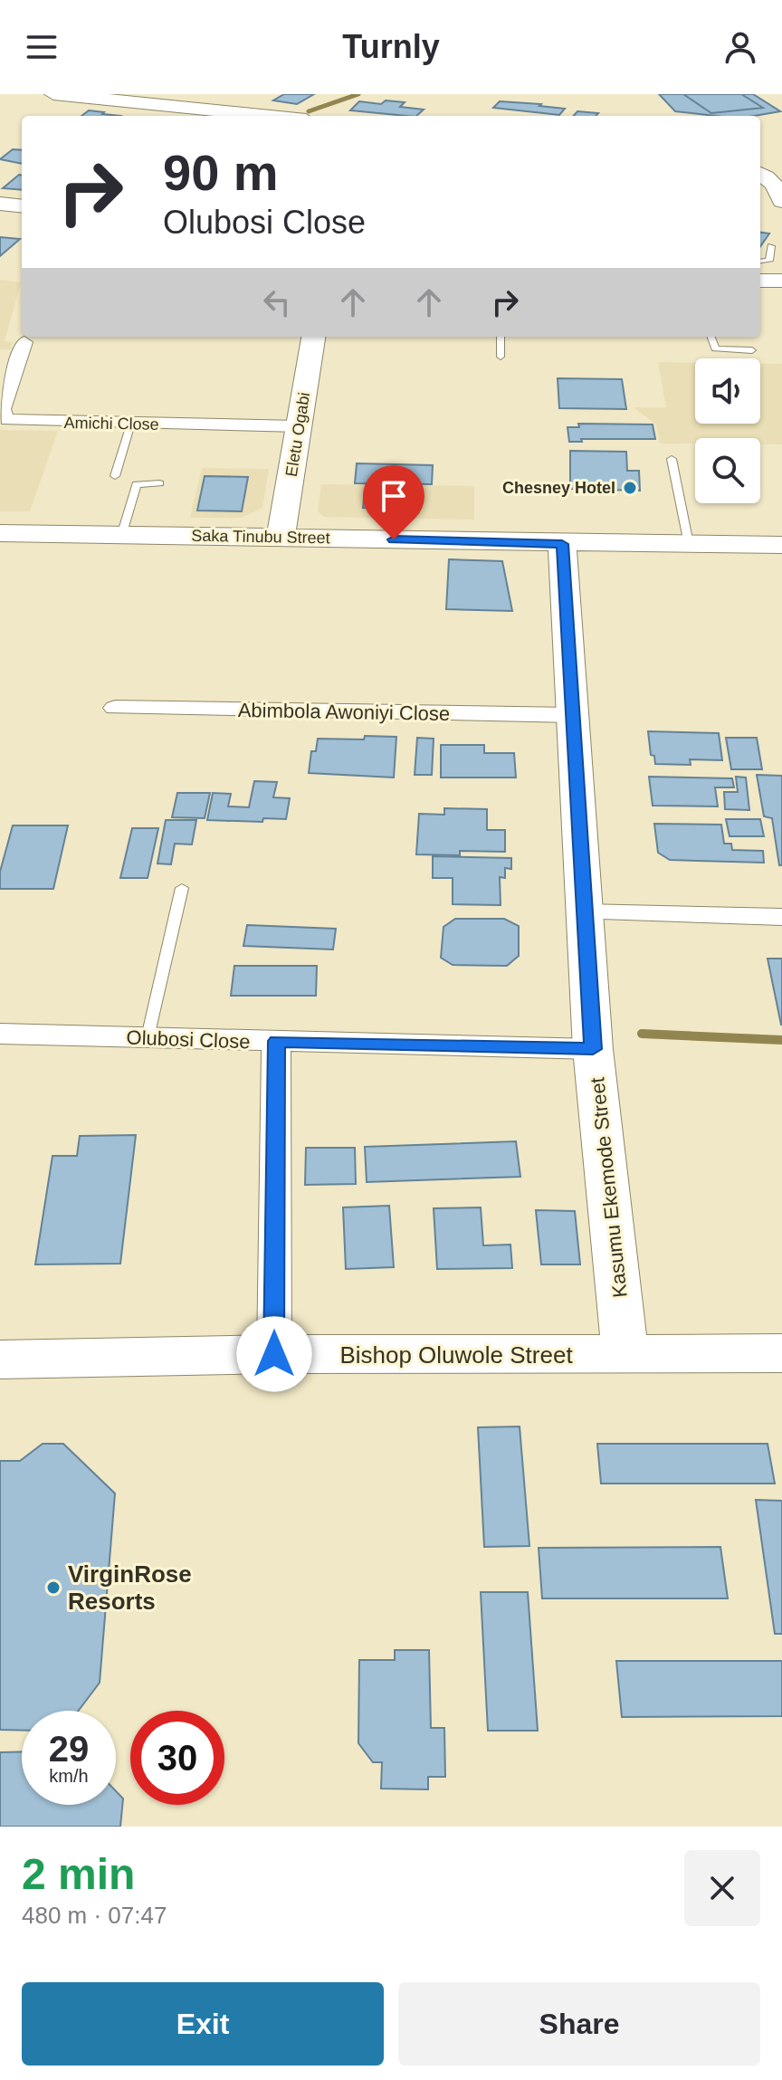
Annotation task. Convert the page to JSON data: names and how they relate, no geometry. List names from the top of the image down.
{
  "streets": {
    "street": [
      "Amichi Close",
      "Eletu Ogabi",
      "Saka Tinubu Street",
      "Abimbola Awoniyi Close",
      "Olubosi Close",
      "Kasumu Ekemode Street",
      "Bishop Oluwole Street"
    ]
  },
  "crossings": [
    ["Amichi Close", "Eletu Ogabi"],
    ["Eletu Ogabi", "Saka Tinubu Street"],
    ["Saka Tinubu Street", "Kasumu Ekemode Street"],
    ["Abimbola Awoniyi Close", "Kasumu Ekemode Street"],
    ["Olubosi Close", "Kasumu Ekemode Street"],
    ["Kasumu Ekemode Street", "Bishop Oluwole Street"]
  ],
  "places": ["Chesney Hotel", "VirginRose Resorts"],
  "page": {
    "header": "Turnly",
    "turn": ["90 m", "Olubosi Close"],
    "speed": "29 km/h",
    "limit": "30",
    "heading": ["2 min", "480 m · 07:47"],
    "buttons": ["Exit", "Share"]
  }
}
